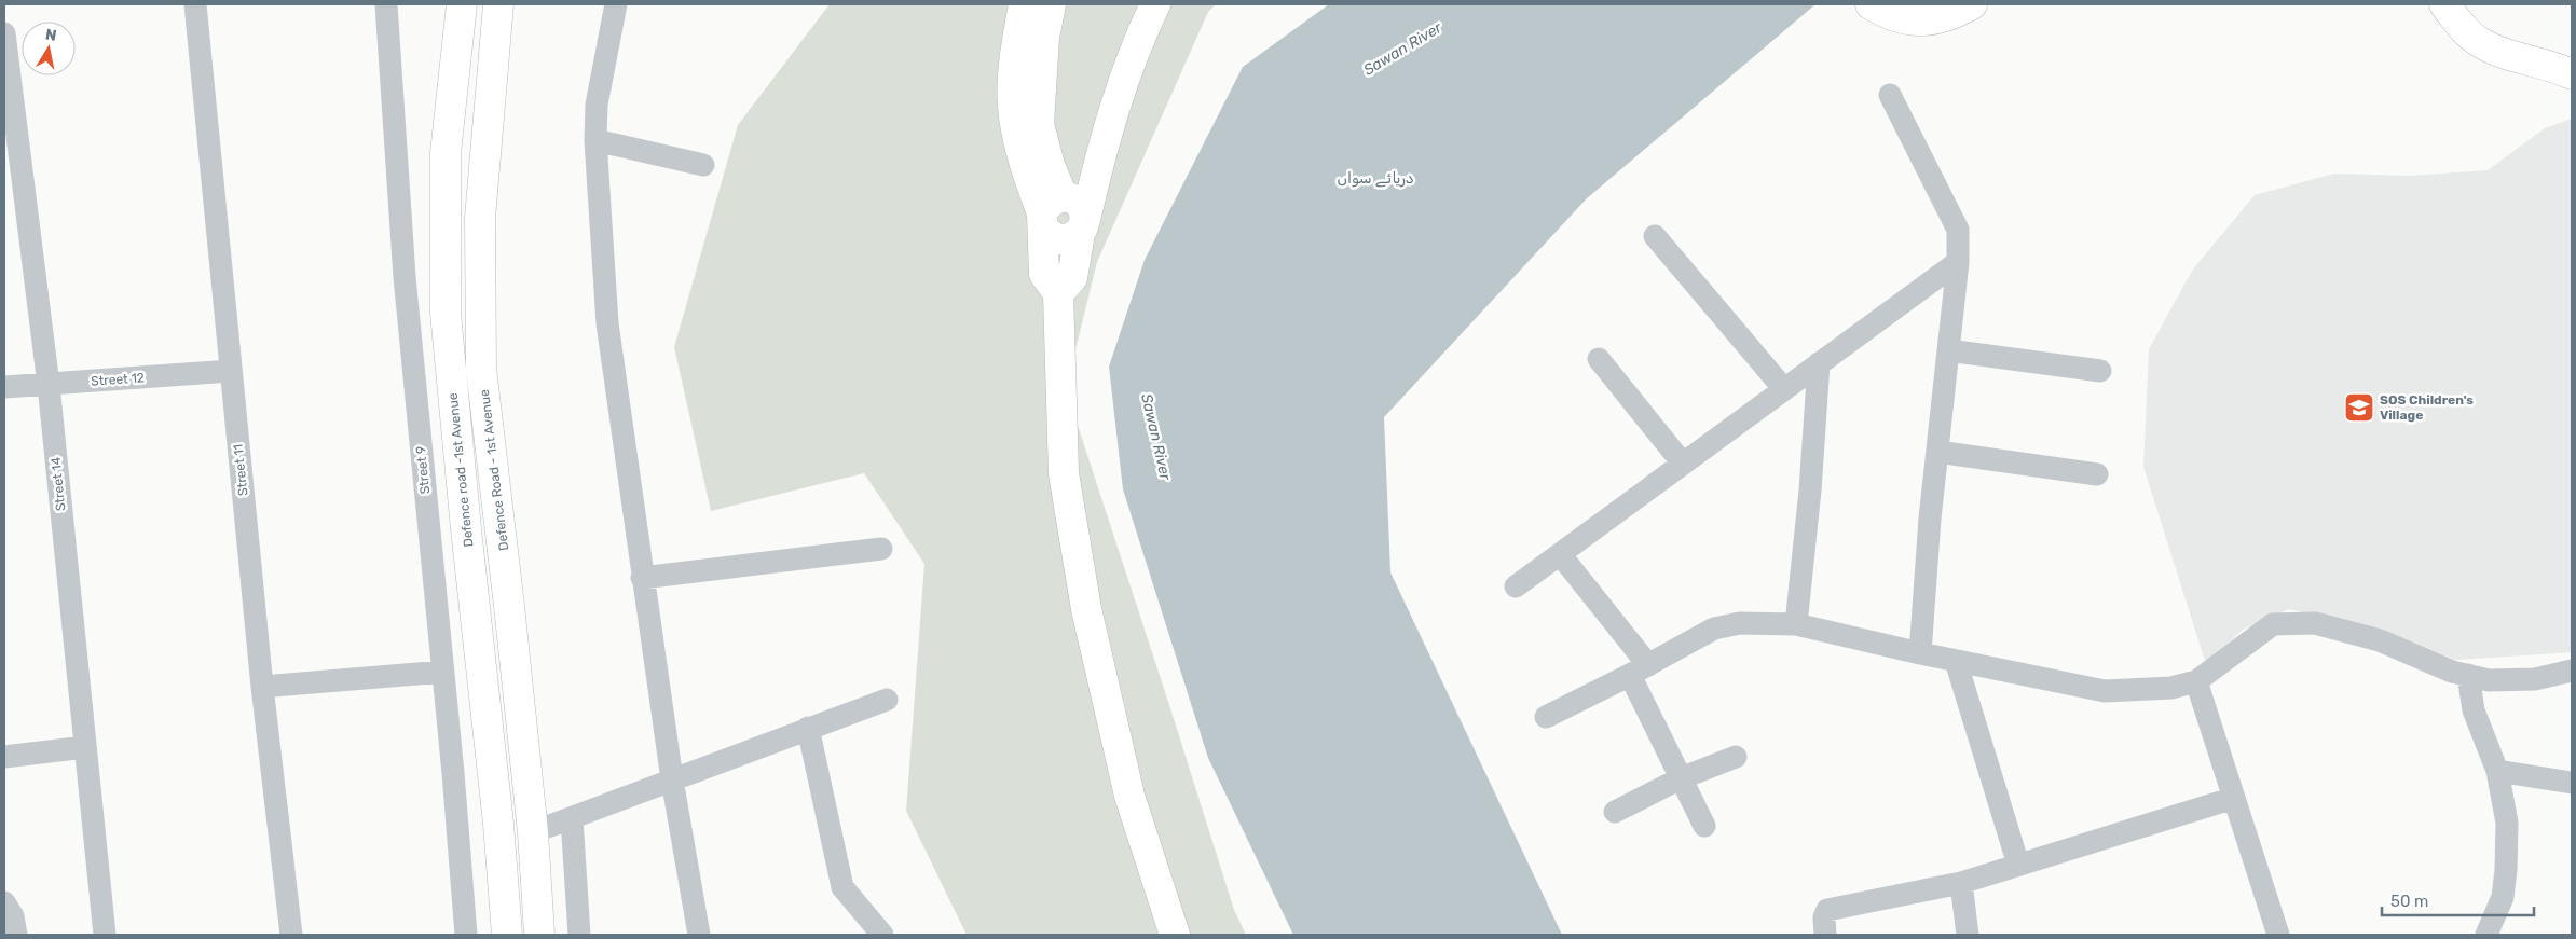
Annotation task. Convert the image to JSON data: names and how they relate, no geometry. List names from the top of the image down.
{
  "streets": {
    "main road": ["Defence road -1st Avenue", "Defence Road - 1st Avenue"],
    "street": [
      "Street 12",
      "Street 11",
      "Street 9",
      "Street 14"
    ]
  },
  "crossings": [
    ["Street 12", "Street 11"],
    ["Street 12", "Street 14"]
  ],
  "water": ["Sawan River", "دریائے سواں"],
  "places": {
    "school or university": ["SOS Children's Village"]
  },
  "scale_bar": "50 m",
  "north": "top"
}
